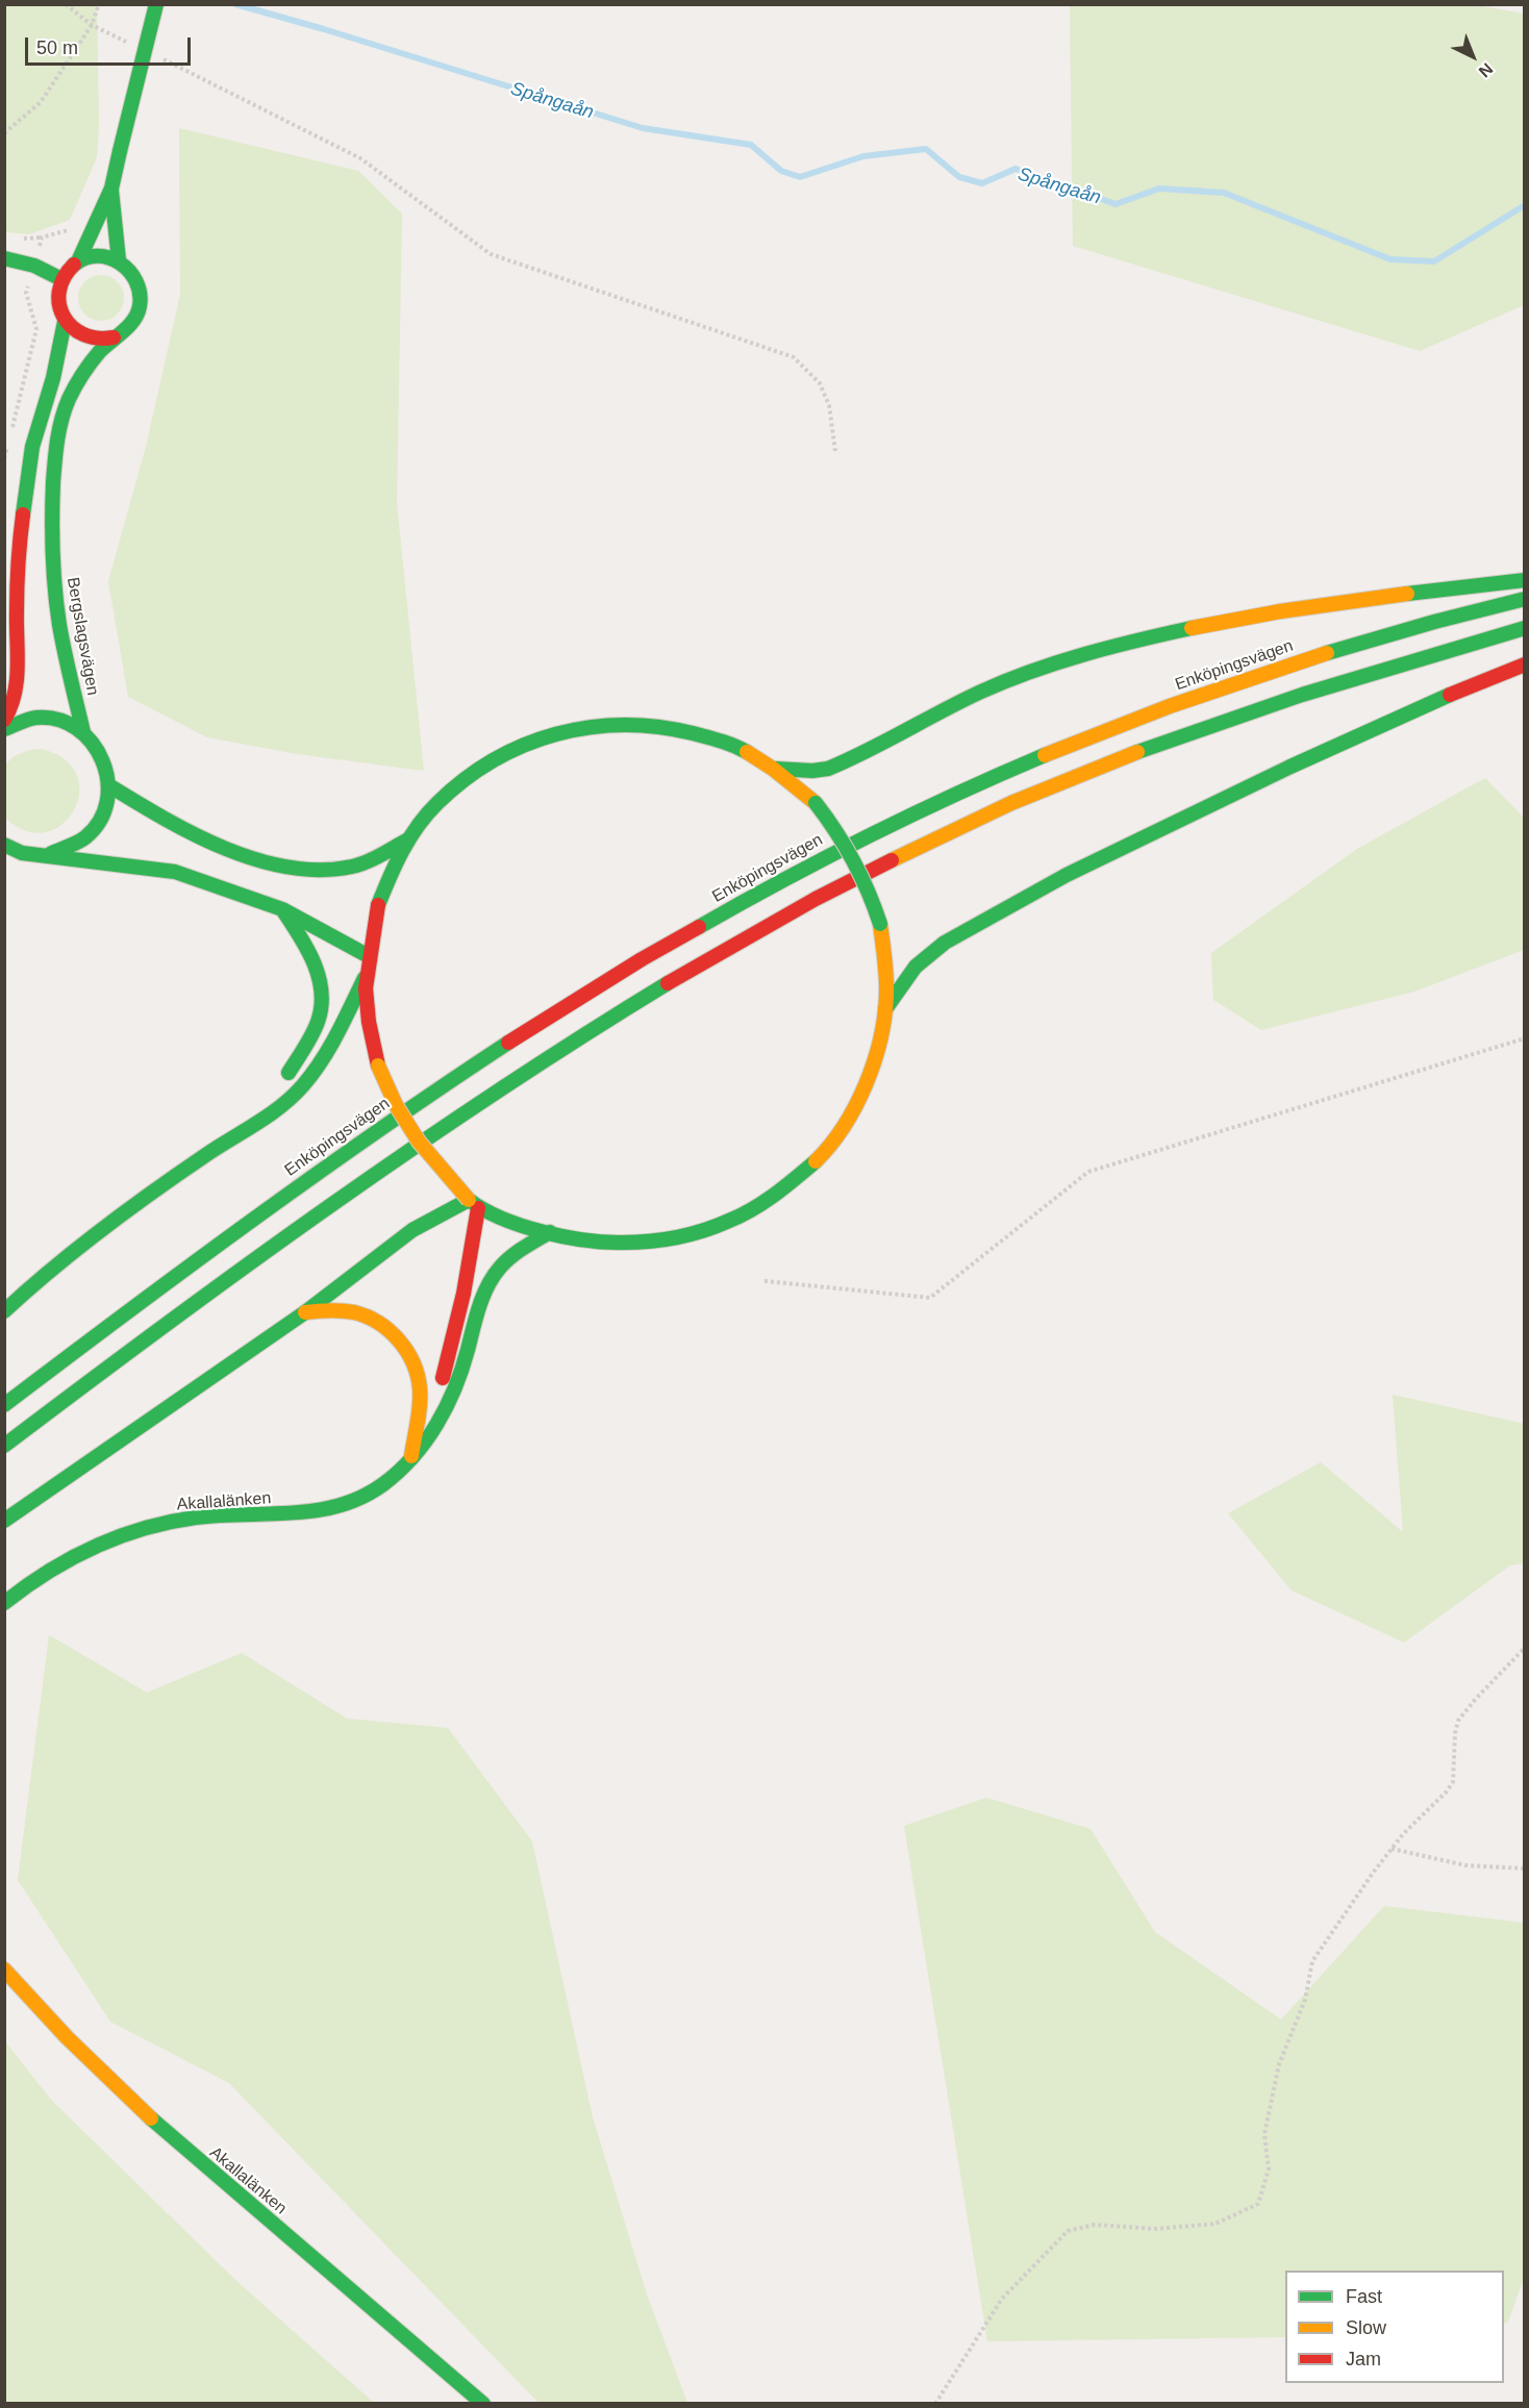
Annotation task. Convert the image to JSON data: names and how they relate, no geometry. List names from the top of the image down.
{
  "streets": {
    "main road": ["Bergslagsvägen", "Enköpingsvägen", "Akallalänken"]
  },
  "water": ["Spångaån"],
  "legend": ["Fast", "Slow", "Jam"],
  "scale_bar": "50 m",
  "north": "bottom right"
}
